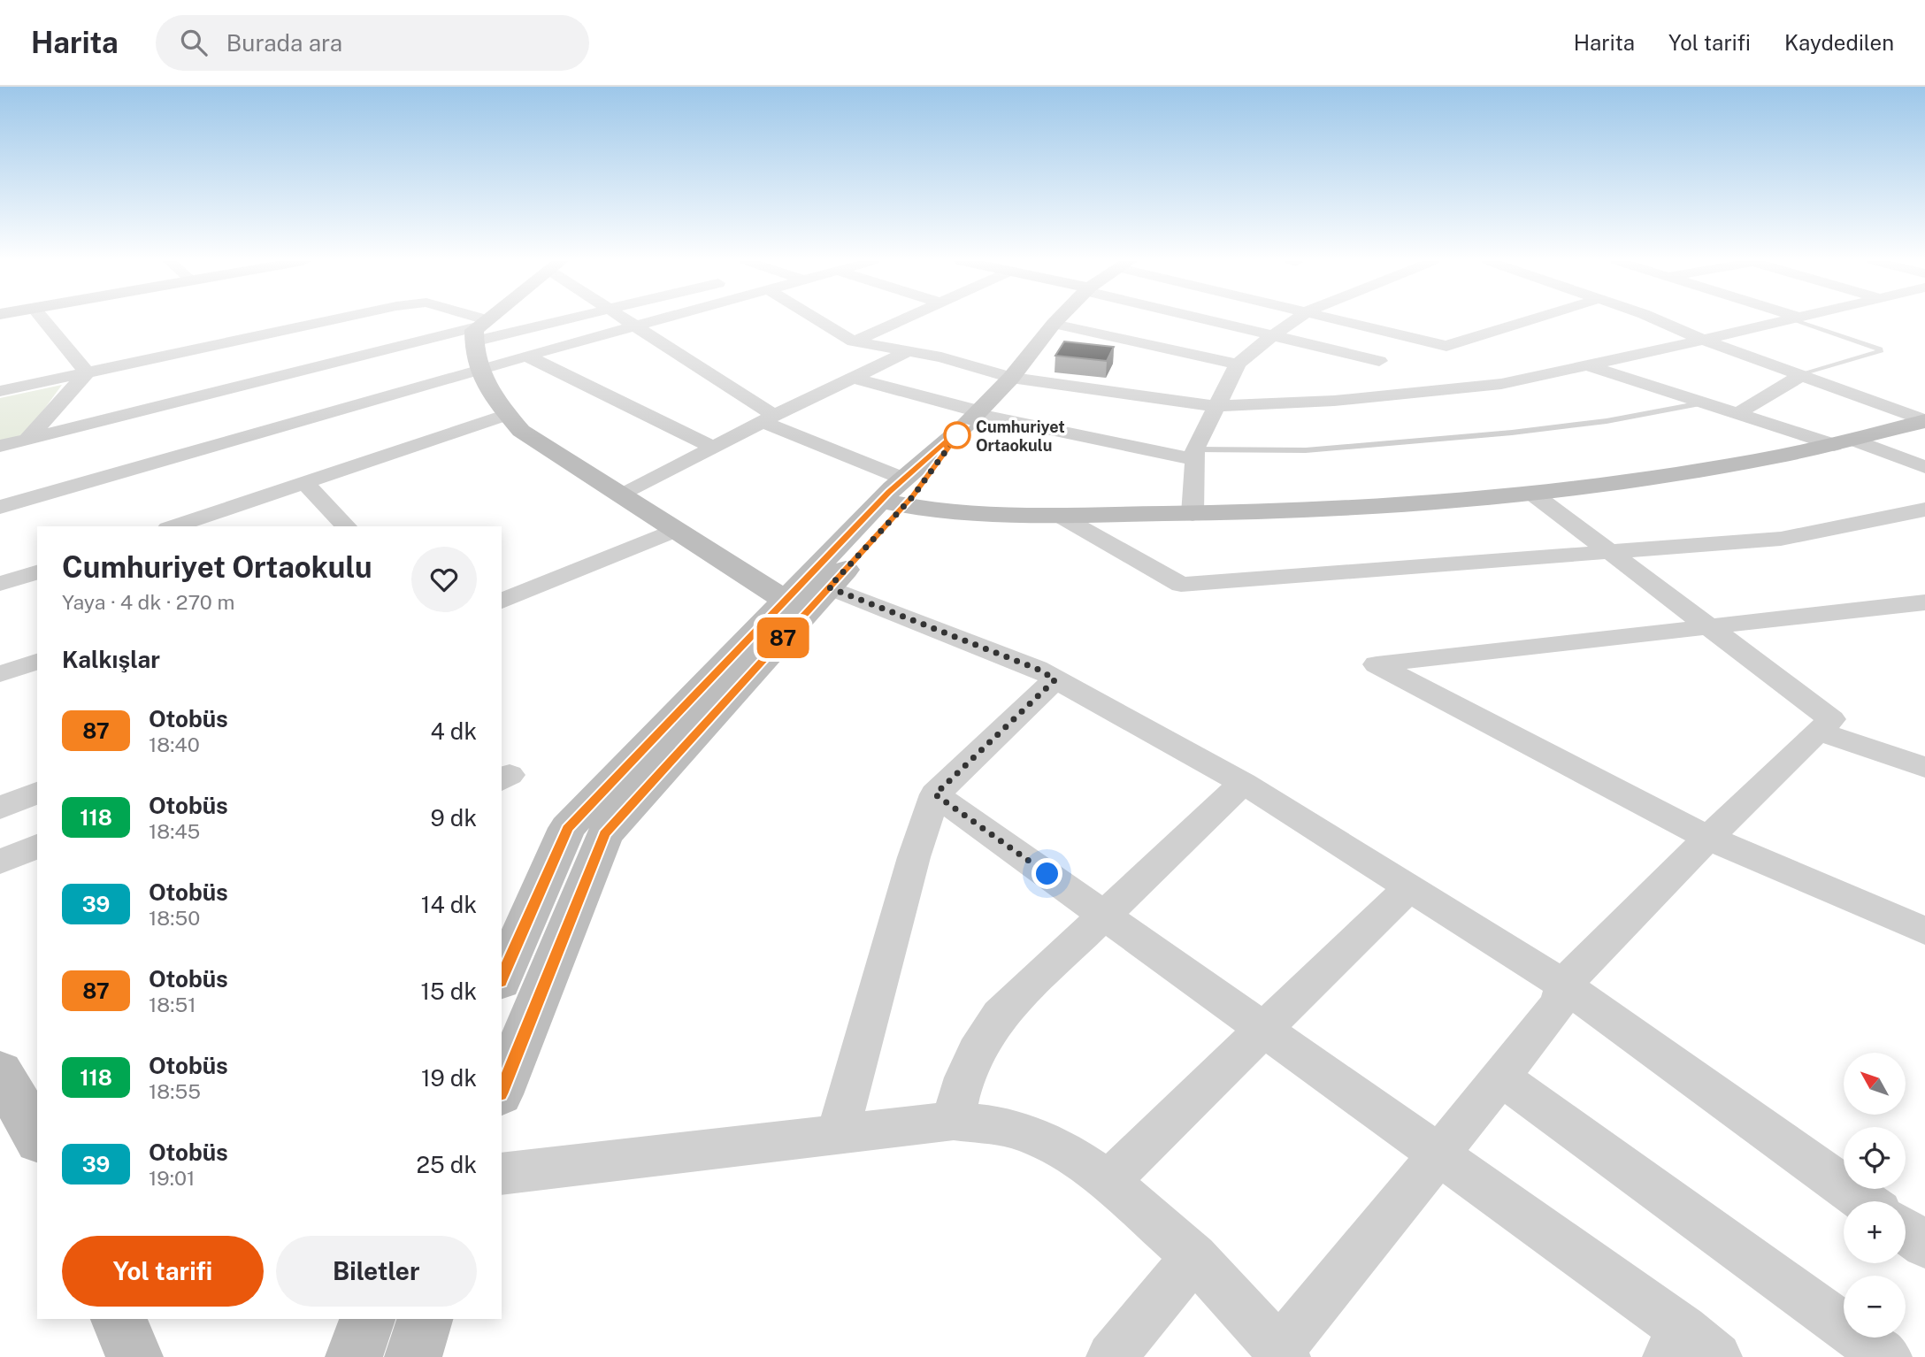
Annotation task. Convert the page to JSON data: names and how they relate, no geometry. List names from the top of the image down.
{
  "places": ["Cumhuriyet Ortaokulu"],
  "lines": ["bus line 87"],
  "north": "top left",
  "page": {
    "header": "Harita",
    "search": "Burada ara",
    "nav": ["Harita", "Yol tarifi", "Kaydedilen"],
    "on_map": "87",
    "heading": [
      ["Cumhuriyet Ortaokulu", "Yaya · 4 dk · 270 m"],
      "Kalkışlar"
    ],
    "list": [
      {
        "mark": "87",
        "name": "Otobüs",
        "note": "18:40",
        "value": "4 dk"
      },
      {
        "mark": "118",
        "name": "Otobüs",
        "note": "18:45",
        "value": "9 dk"
      },
      {
        "mark": "39",
        "name": "Otobüs",
        "note": "18:50",
        "value": "14 dk"
      },
      {
        "mark": "87",
        "name": "Otobüs",
        "note": "18:51",
        "value": "15 dk"
      },
      {
        "mark": "118",
        "name": "Otobüs",
        "note": "18:55",
        "value": "19 dk"
      },
      {
        "mark": "39",
        "name": "Otobüs",
        "note": "19:01",
        "value": "25 dk"
      }
    ],
    "map_buttons": ["+", "−"],
    "buttons": ["Yol tarifi", "Biletler"]
  }
}
